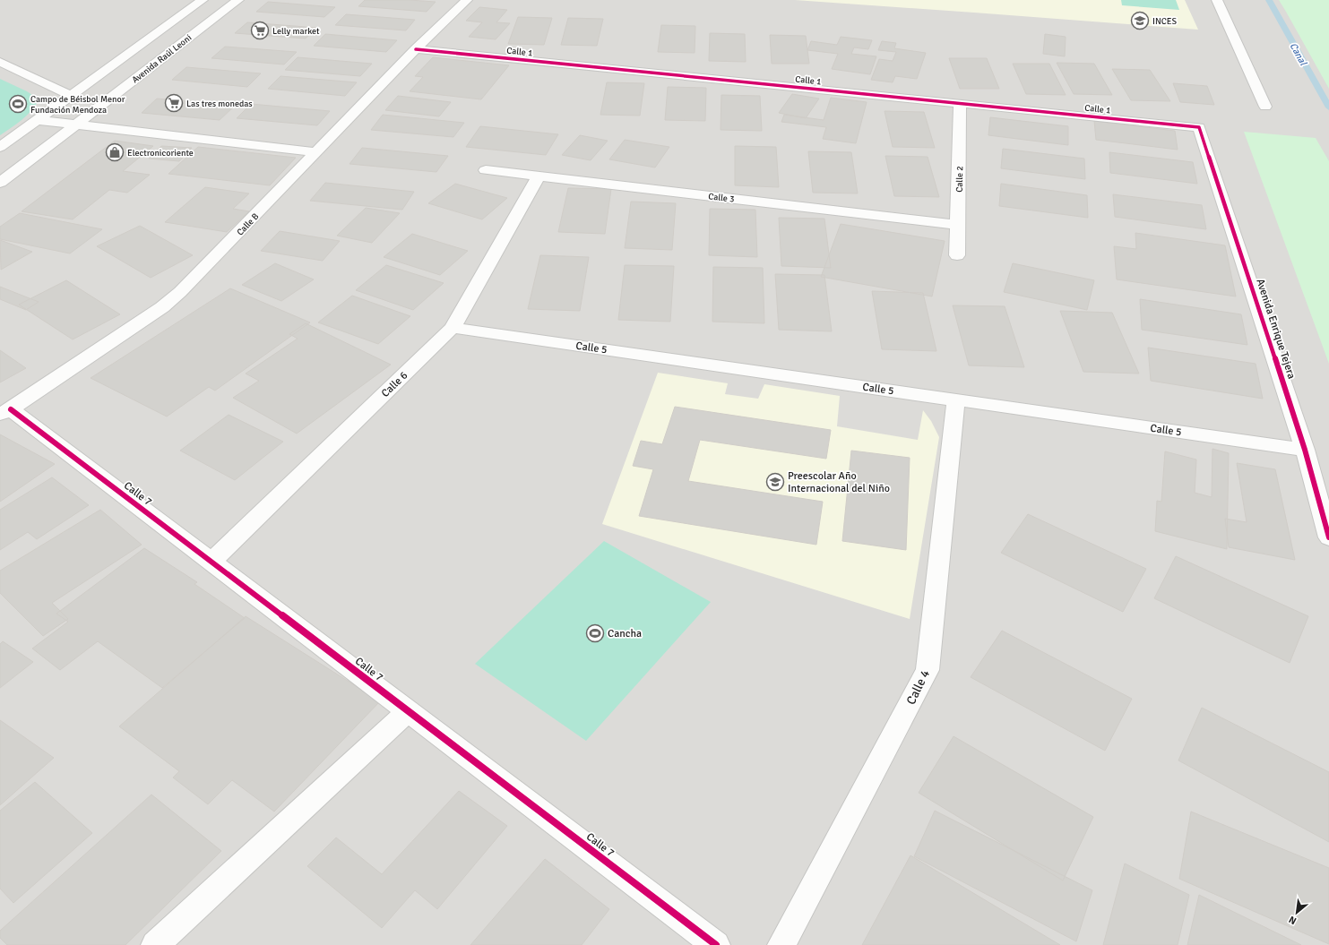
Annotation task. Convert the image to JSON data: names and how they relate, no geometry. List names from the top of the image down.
{
  "streets": {
    "street": [
      "Calle 1",
      "Avenida Raúl Leoni",
      "Calle 2",
      "Calle 3",
      "Calle B",
      "Avenida Enrique Tejera",
      "Calle 5",
      "Calle 6",
      "Calle 7",
      "Calle 4"
    ]
  },
  "crossings": [
    ["Calle 1", "Calle 2"],
    ["Calle 1", "Calle B"],
    ["Calle 1", "Avenida Enrique Tejera"],
    ["Calle 2", "Calle 3"],
    ["Calle 3", "Calle 6"],
    ["Calle B", "Calle 7"],
    ["Avenida Enrique Tejera", "Calle 5"],
    ["Calle 5", "Calle 6"],
    ["Calle 5", "Calle 4"],
    ["Calle 6", "Calle 7"]
  ],
  "water": ["Canal"],
  "places": {
    "school or university": ["INCES", "Preescolar Año Internacional del Niño"],
    "supermarket": ["Lelly market", "Las tres monedas"],
    "sports": ["Campo de Béisbol Menor Fundación Mendoza", "Cancha"],
    "shop": ["Electronicoriente"]
  },
  "north": "bottom left"
}
